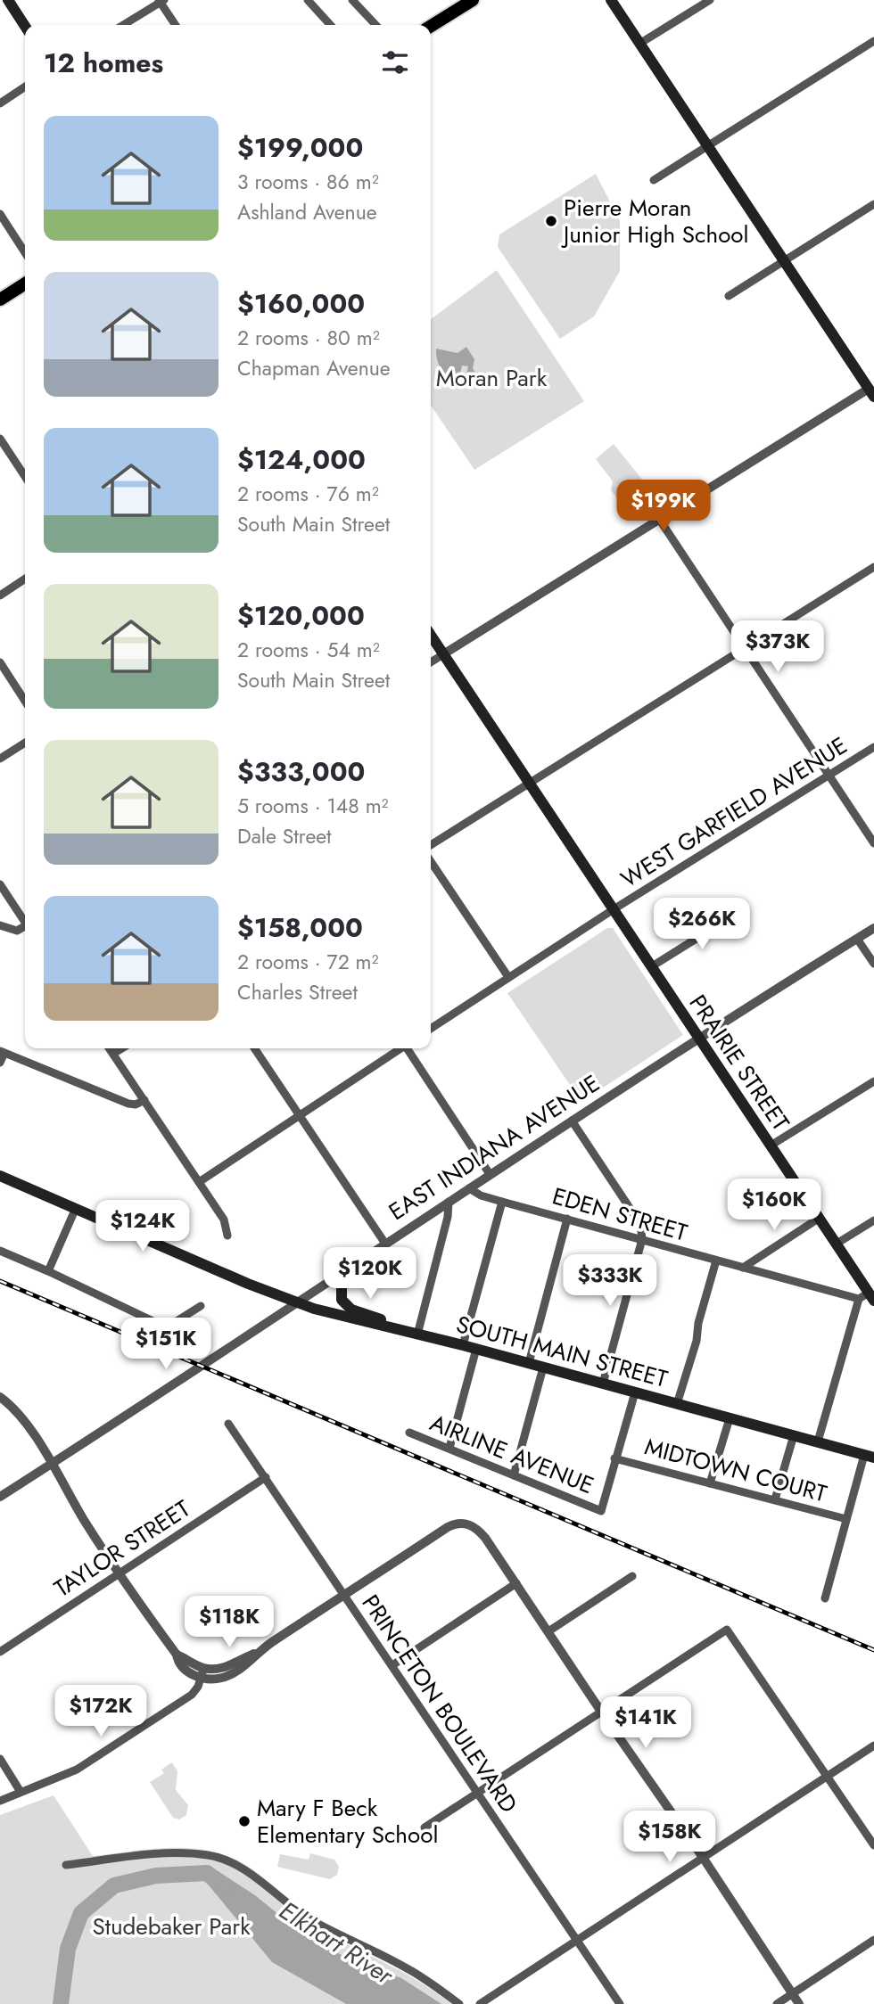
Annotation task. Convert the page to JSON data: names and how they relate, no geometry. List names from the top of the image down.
{
  "streets": {
    "main road": ["PRAIRIE STREET", "SOUTH MAIN STREET"],
    "street": [
      "WEST GARFIELD AVENUE",
      "EAST INDIANA AVENUE",
      "EDEN STREET",
      "AIRLINE AVENUE",
      "MIDTOWN COURT",
      "TAYLOR STREET",
      "PRINCETON BOULEVARD"
    ]
  },
  "crossings": [
    ["WEST GARFIELD AVENUE", "PRAIRIE STREET"],
    ["PRAIRIE STREET", "EAST INDIANA AVENUE"],
    ["PRAIRIE STREET", "EDEN STREET"],
    ["EAST INDIANA AVENUE", "EDEN STREET"],
    ["EAST INDIANA AVENUE", "SOUTH MAIN STREET"],
    ["AIRLINE AVENUE", "MIDTOWN COURT"],
    ["TAYLOR STREET", "PRINCETON BOULEVARD"]
  ],
  "water": ["Elkhart River"],
  "parks": ["Moran Park", "Studebaker Park"],
  "places": ["Pierre Moran Junior High School", "Mary F Beck Elementary School"],
  "page": {
    "heading": "12 homes",
    "list": [
      {
        "name": "$199,000",
        "note": "3 rooms · 86 m² · Ashland Avenue"
      },
      {
        "name": "$160,000",
        "note": "2 rooms · 80 m² · Chapman Avenue"
      },
      {
        "name": "$124,000",
        "note": "2 rooms · 76 m² · South Main Street"
      },
      {
        "name": "$120,000",
        "note": "2 rooms · 54 m² · South Main Street"
      },
      {
        "name": "$333,000",
        "note": "5 rooms · 148 m² · Dale Street"
      },
      {
        "name": "$158,000",
        "note": "2 rooms · 72 m² · Charles Street"
      }
    ],
    "price": [
      "$199K",
      "$373K",
      "$266K",
      "$160K",
      "$124K",
      "$120K",
      "$333K",
      "$151K",
      "$118K",
      "$172K",
      "$141K",
      "$158K"
    ]
  }
}
